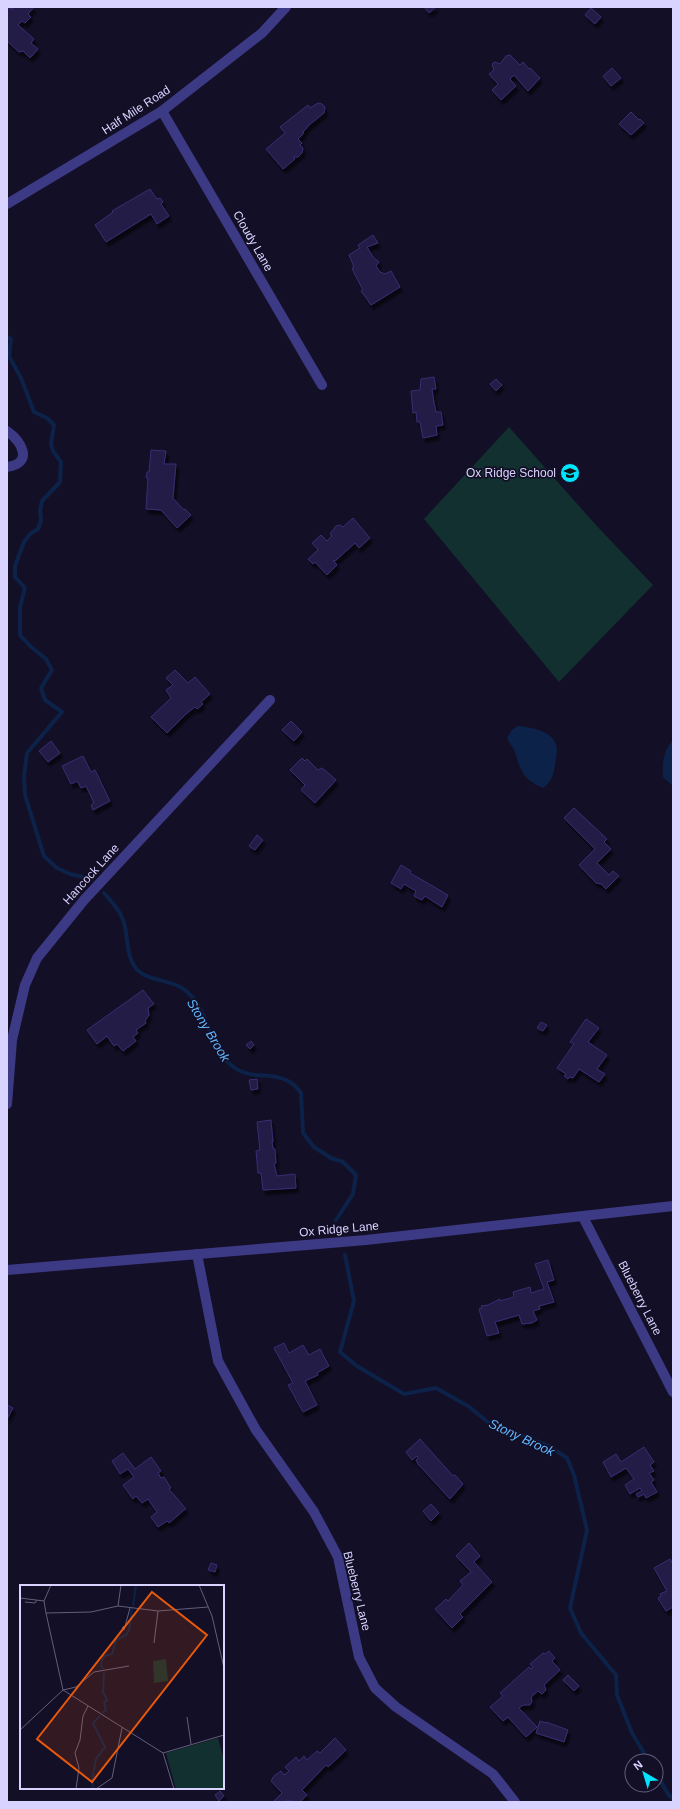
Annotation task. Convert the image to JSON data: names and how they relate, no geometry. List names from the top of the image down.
{
  "streets": {
    "street": [
      "Half Mile Road",
      "Cloudy Lane",
      "Hancock Lane",
      "Ox Ridge Lane",
      "Blueberry Lane"
    ]
  },
  "crossings": [
    ["Half Mile Road", "Cloudy Lane"],
    ["Ox Ridge Lane", "Blueberry Lane"]
  ],
  "water": ["Stony Brook"],
  "places": {
    "school or university": ["Ox Ridge School"]
  },
  "north": "top left"
}
